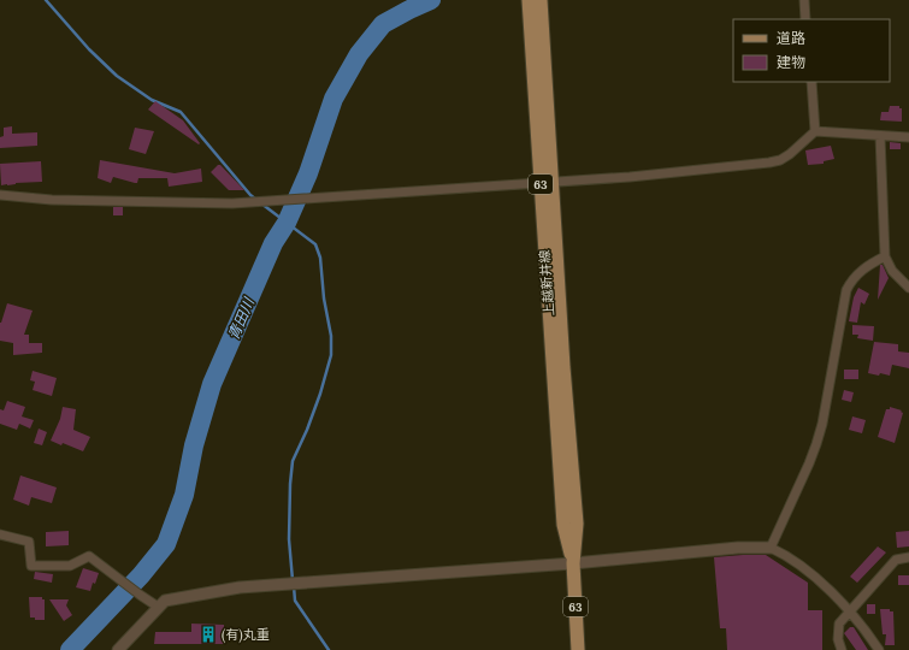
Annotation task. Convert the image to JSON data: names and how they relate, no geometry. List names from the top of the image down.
{
  "streets": {
    "main road": ["63", "上越新井線"]
  },
  "water": ["青田川"],
  "places": {
    "building": ["(有)丸重"]
  },
  "legend": ["道路", "建物"]
}
